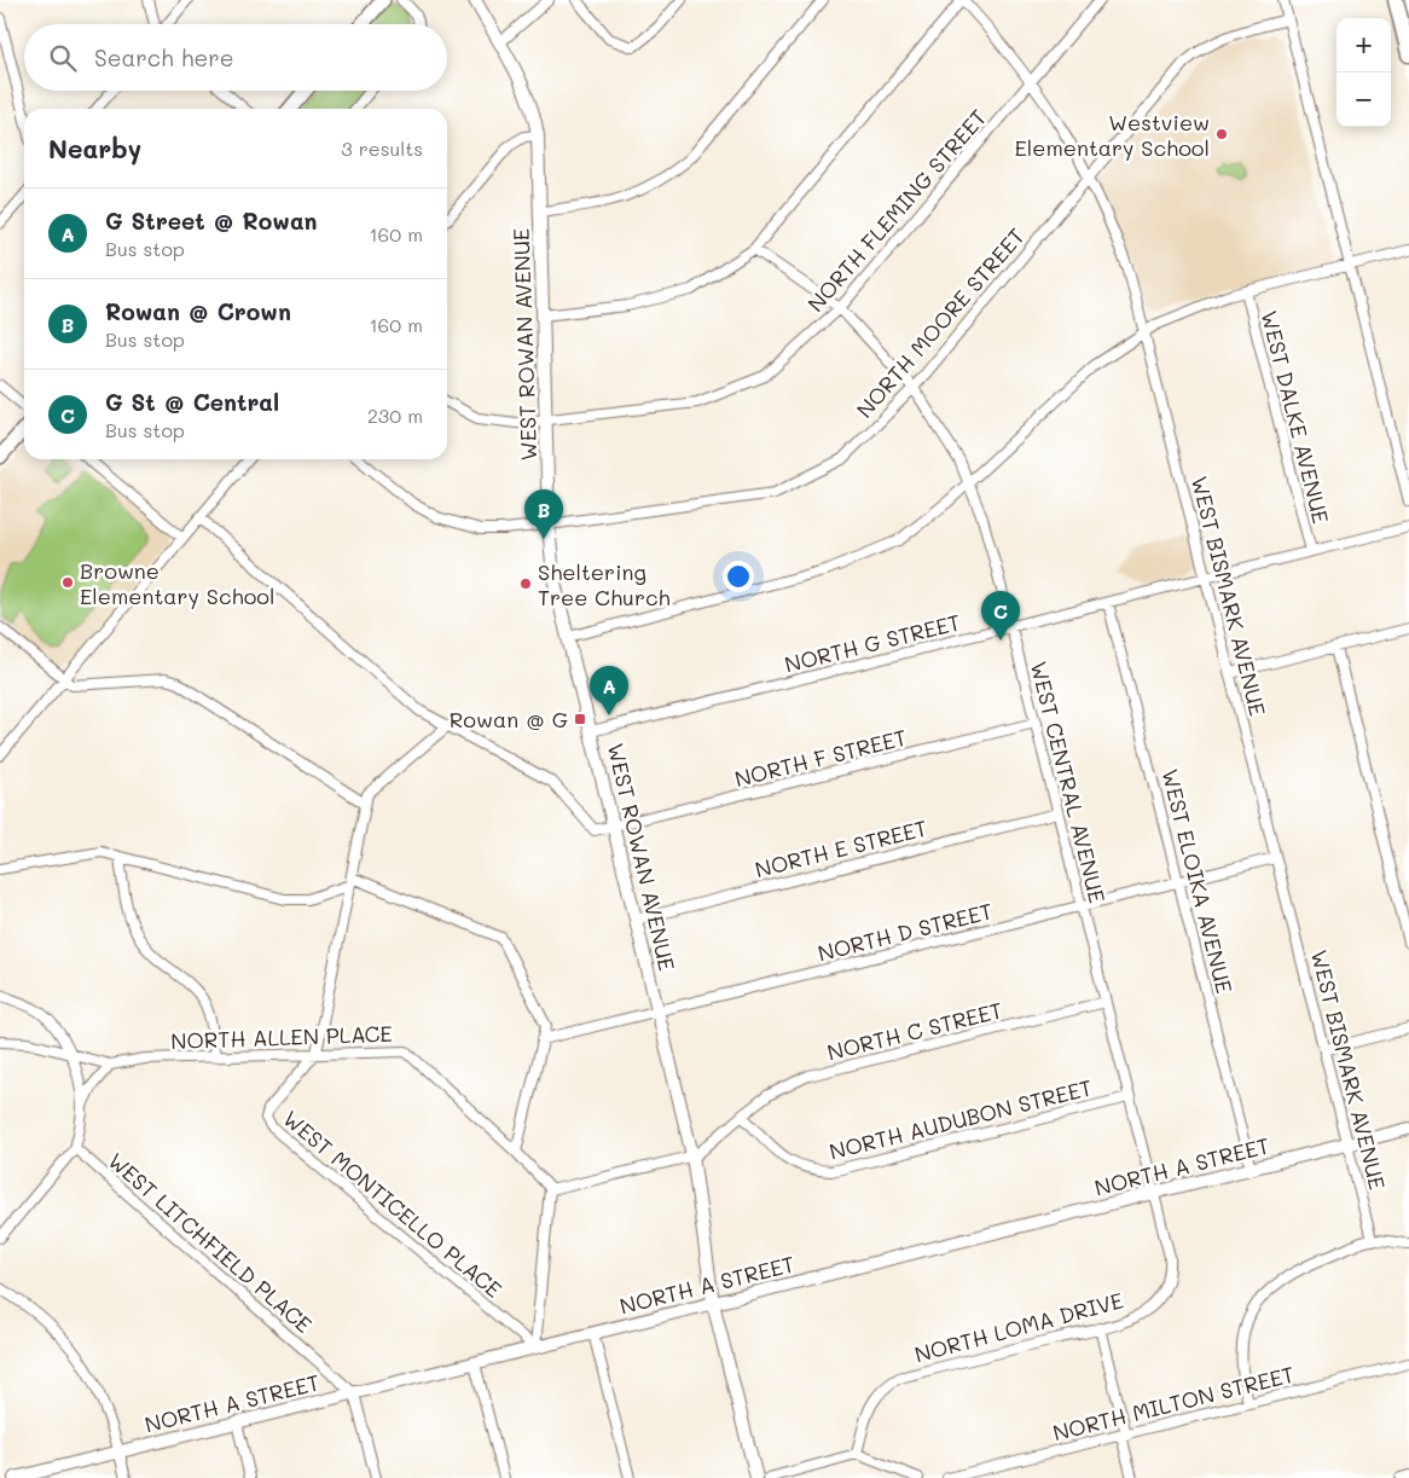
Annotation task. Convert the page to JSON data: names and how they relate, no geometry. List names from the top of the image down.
{
  "streets": {
    "street": [
      "NORTH FLEMING STREET",
      "NORTH MOORE STREET",
      "WEST ROWAN AVENUE",
      "WEST DALKE AVENUE",
      "WEST BISMARK AVENUE",
      "NORTH G STREET",
      "NORTH F STREET",
      "WEST CENTRAL AVENUE",
      "NORTH E STREET",
      "WEST ELOIKA AVENUE",
      "NORTH D STREET",
      "NORTH C STREET",
      "NORTH ALLEN PLACE",
      "NORTH AUDUBON STREET",
      "NORTH A STREET",
      "WEST MONTICELLO PLACE",
      "WEST LITCHFIELD PLACE",
      "NORTH LOMA DRIVE",
      "NORTH MILTON STREET"
    ]
  },
  "crossings": [
    ["NORTH FLEMING STREET", "WEST ROWAN AVENUE"],
    ["NORTH FLEMING STREET", "WEST BISMARK AVENUE"],
    ["NORTH FLEMING STREET", "WEST CENTRAL AVENUE"],
    ["NORTH MOORE STREET", "WEST ROWAN AVENUE"],
    ["NORTH MOORE STREET", "WEST BISMARK AVENUE"],
    ["NORTH MOORE STREET", "WEST CENTRAL AVENUE"],
    ["WEST ROWAN AVENUE", "NORTH G STREET"],
    ["WEST ROWAN AVENUE", "NORTH F STREET"],
    ["WEST ROWAN AVENUE", "NORTH E STREET"],
    ["WEST ROWAN AVENUE", "NORTH D STREET"],
    ["WEST ROWAN AVENUE", "NORTH A STREET"],
    ["WEST DALKE AVENUE", "NORTH G STREET"],
    ["WEST BISMARK AVENUE", "NORTH G STREET"],
    ["WEST BISMARK AVENUE", "NORTH D STREET"],
    ["WEST BISMARK AVENUE", "NORTH A STREET"],
    ["NORTH G STREET", "WEST CENTRAL AVENUE"],
    ["NORTH G STREET", "WEST ELOIKA AVENUE"],
    ["NORTH F STREET", "WEST CENTRAL AVENUE"],
    ["WEST CENTRAL AVENUE", "NORTH E STREET"],
    ["WEST CENTRAL AVENUE", "NORTH D STREET"],
    ["WEST CENTRAL AVENUE", "NORTH C STREET"],
    ["WEST CENTRAL AVENUE", "NORTH AUDUBON STREET"],
    ["WEST CENTRAL AVENUE", "NORTH A STREET"],
    ["WEST CENTRAL AVENUE", "NORTH LOMA DRIVE"],
    ["WEST ELOIKA AVENUE", "NORTH D STREET"],
    ["WEST ELOIKA AVENUE", "NORTH A STREET"],
    ["NORTH C STREET", "NORTH AUDUBON STREET"],
    ["NORTH ALLEN PLACE", "WEST MONTICELLO PLACE"],
    ["NORTH A STREET", "WEST MONTICELLO PLACE"],
    ["NORTH A STREET", "WEST LITCHFIELD PLACE"],
    ["NORTH A STREET", "NORTH LOMA DRIVE"]
  ],
  "places": {
    "other": ["Westview Elementary School", "Browne Elementary School", "Sheltering Tree Church"],
    "transit": ["Rowan @ G"]
  },
  "page": {
    "map_buttons": ["+", "−"],
    "search": "Search here",
    "heading": ["Nearby", "3 results"],
    "list": [
      {
        "mark": "A",
        "name": "G Street @ Rowan",
        "note": "Bus stop",
        "value": "160 m"
      },
      {
        "mark": "B",
        "name": "Rowan @ Crown",
        "note": "Bus stop",
        "value": "160 m"
      },
      {
        "mark": "C",
        "name": "G St @ Central",
        "note": "Bus stop",
        "value": "230 m"
      }
    ],
    "pins": ["B", "C", "A"]
  }
}
